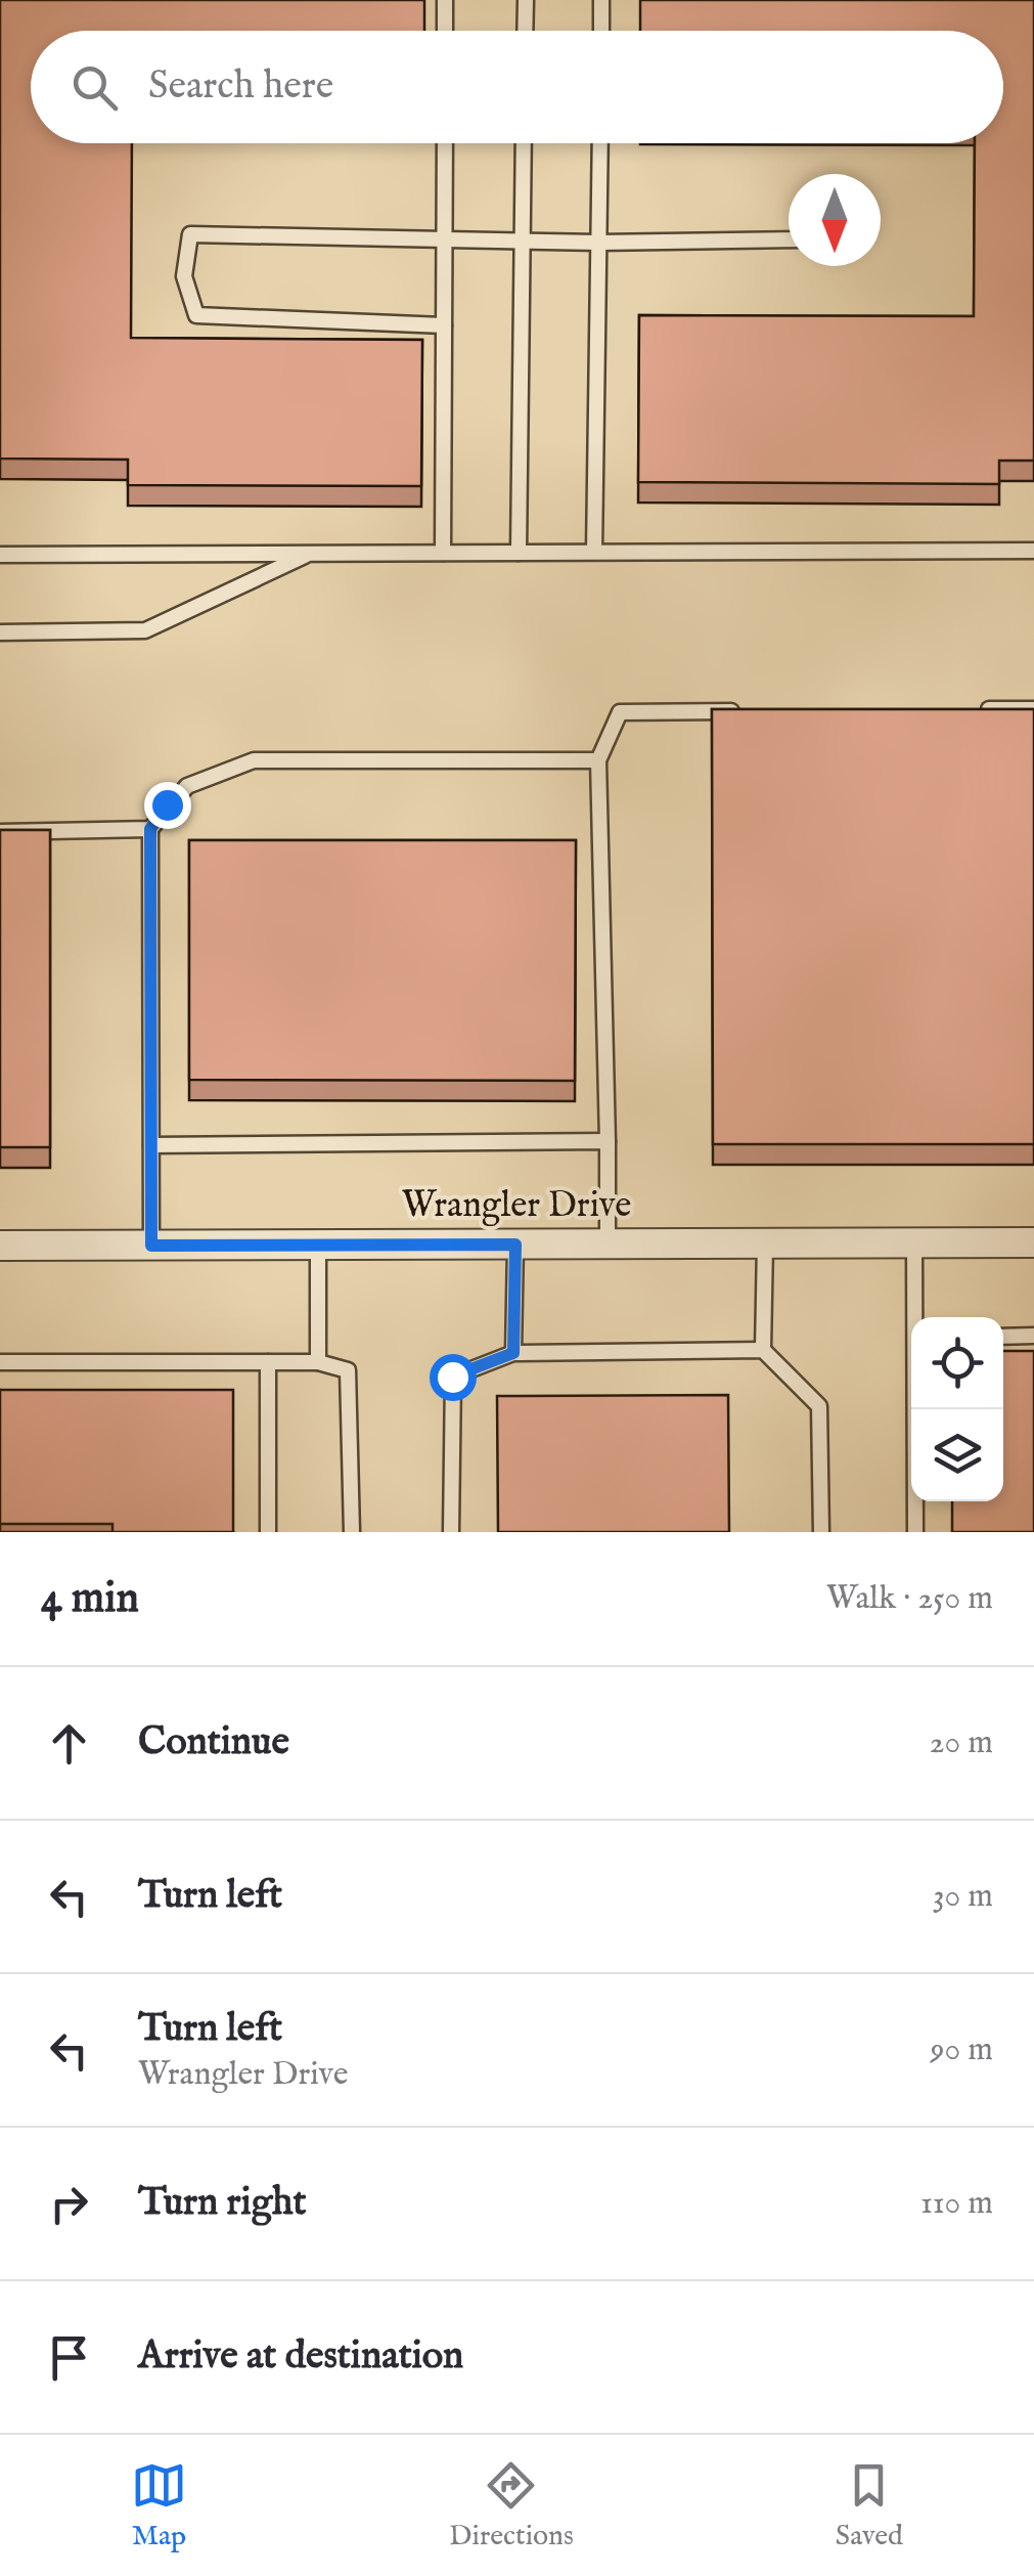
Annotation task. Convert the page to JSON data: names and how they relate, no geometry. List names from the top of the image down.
{
  "streets": {
    "street": ["Wrangler Drive"]
  },
  "north": "bottom",
  "page": {
    "search": "Search here",
    "heading": ["4 min", "Walk · 250 m"],
    "list": [
      ["Continue", "20 m"],
      ["Turn left", "30 m"],
      ["Turn left", "Wrangler Drive", "90 m"],
      ["Turn right", "110 m"],
      "Arrive at destination"
    ],
    "nav": ["Map", "Directions", "Saved"]
  }
}
